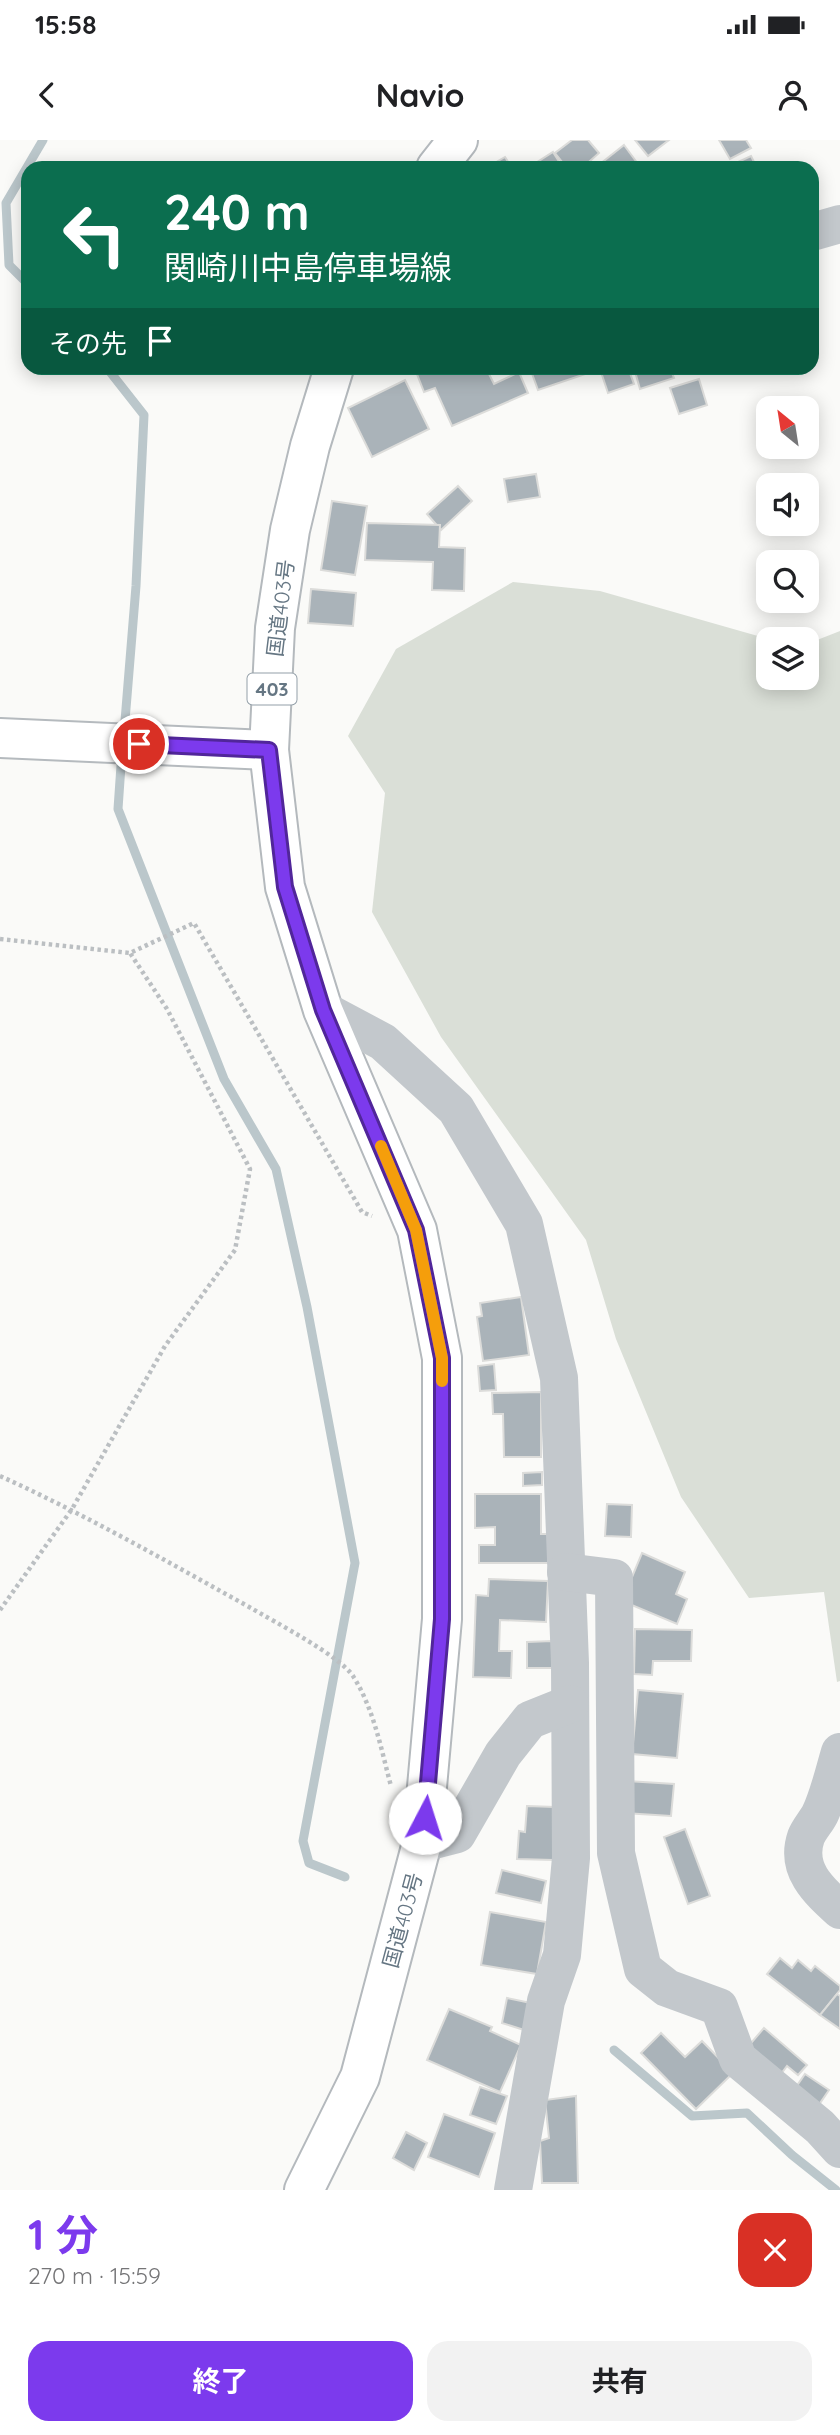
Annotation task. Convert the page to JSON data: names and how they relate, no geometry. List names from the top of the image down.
{
  "streets": {
    "main road": ["国道403号", "403"]
  },
  "north": "top left",
  "page": {
    "status": "15:58",
    "header": "Navio",
    "turn": ["240 m", "関崎川中島停車場線"],
    "then": "その先",
    "heading": ["1 分", "270 m · 15:59"],
    "buttons": ["終了", "共有"]
  }
}
